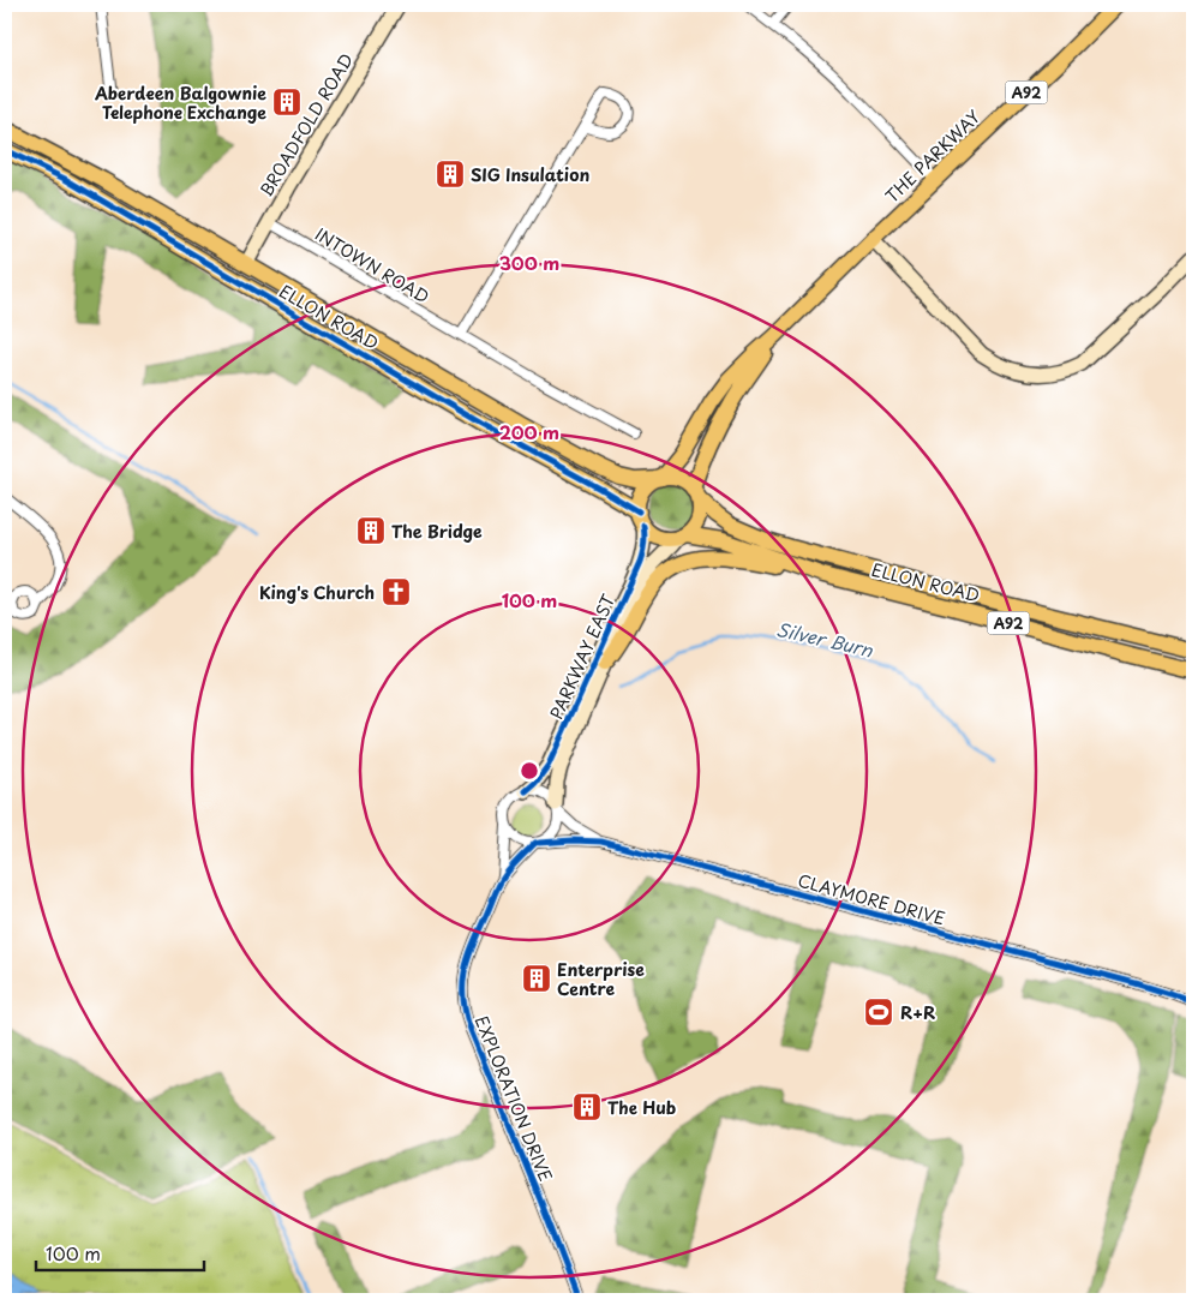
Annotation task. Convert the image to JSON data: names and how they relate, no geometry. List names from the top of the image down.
{
  "streets": {
    "main road": ["A92", "THE PARKWAY", "ELLON ROAD"],
    "street": [
      "BROADFOLD ROAD",
      "INTOWN ROAD",
      "PARKWAY EAST",
      "CLAYMORE DRIVE",
      "EXPLORATION DRIVE"
    ]
  },
  "crossings": [
    ["A92", "THE PARKWAY"],
    ["A92", "ELLON ROAD"],
    ["A92", "PARKWAY EAST"],
    ["BROADFOLD ROAD", "INTOWN ROAD"],
    ["BROADFOLD ROAD", "ELLON ROAD"],
    ["THE PARKWAY", "ELLON ROAD"],
    ["THE PARKWAY", "PARKWAY EAST"],
    ["ELLON ROAD", "PARKWAY EAST"],
    ["PARKWAY EAST", "CLAYMORE DRIVE"],
    ["PARKWAY EAST", "EXPLORATION DRIVE"],
    ["CLAYMORE DRIVE", "EXPLORATION DRIVE"]
  ],
  "water": ["Silver Burn"],
  "places": {
    "building": [
      "Aberdeen Balgownie Telephone Exchange",
      "SIG Insulation",
      "The Bridge",
      "Enterprise Centre",
      "The Hub"
    ],
    "church": ["King's Church"],
    "sports": ["R+R"]
  },
  "scale_bar": "100 m",
  "rings": ["300 m", "200 m", "100 m"]
}
